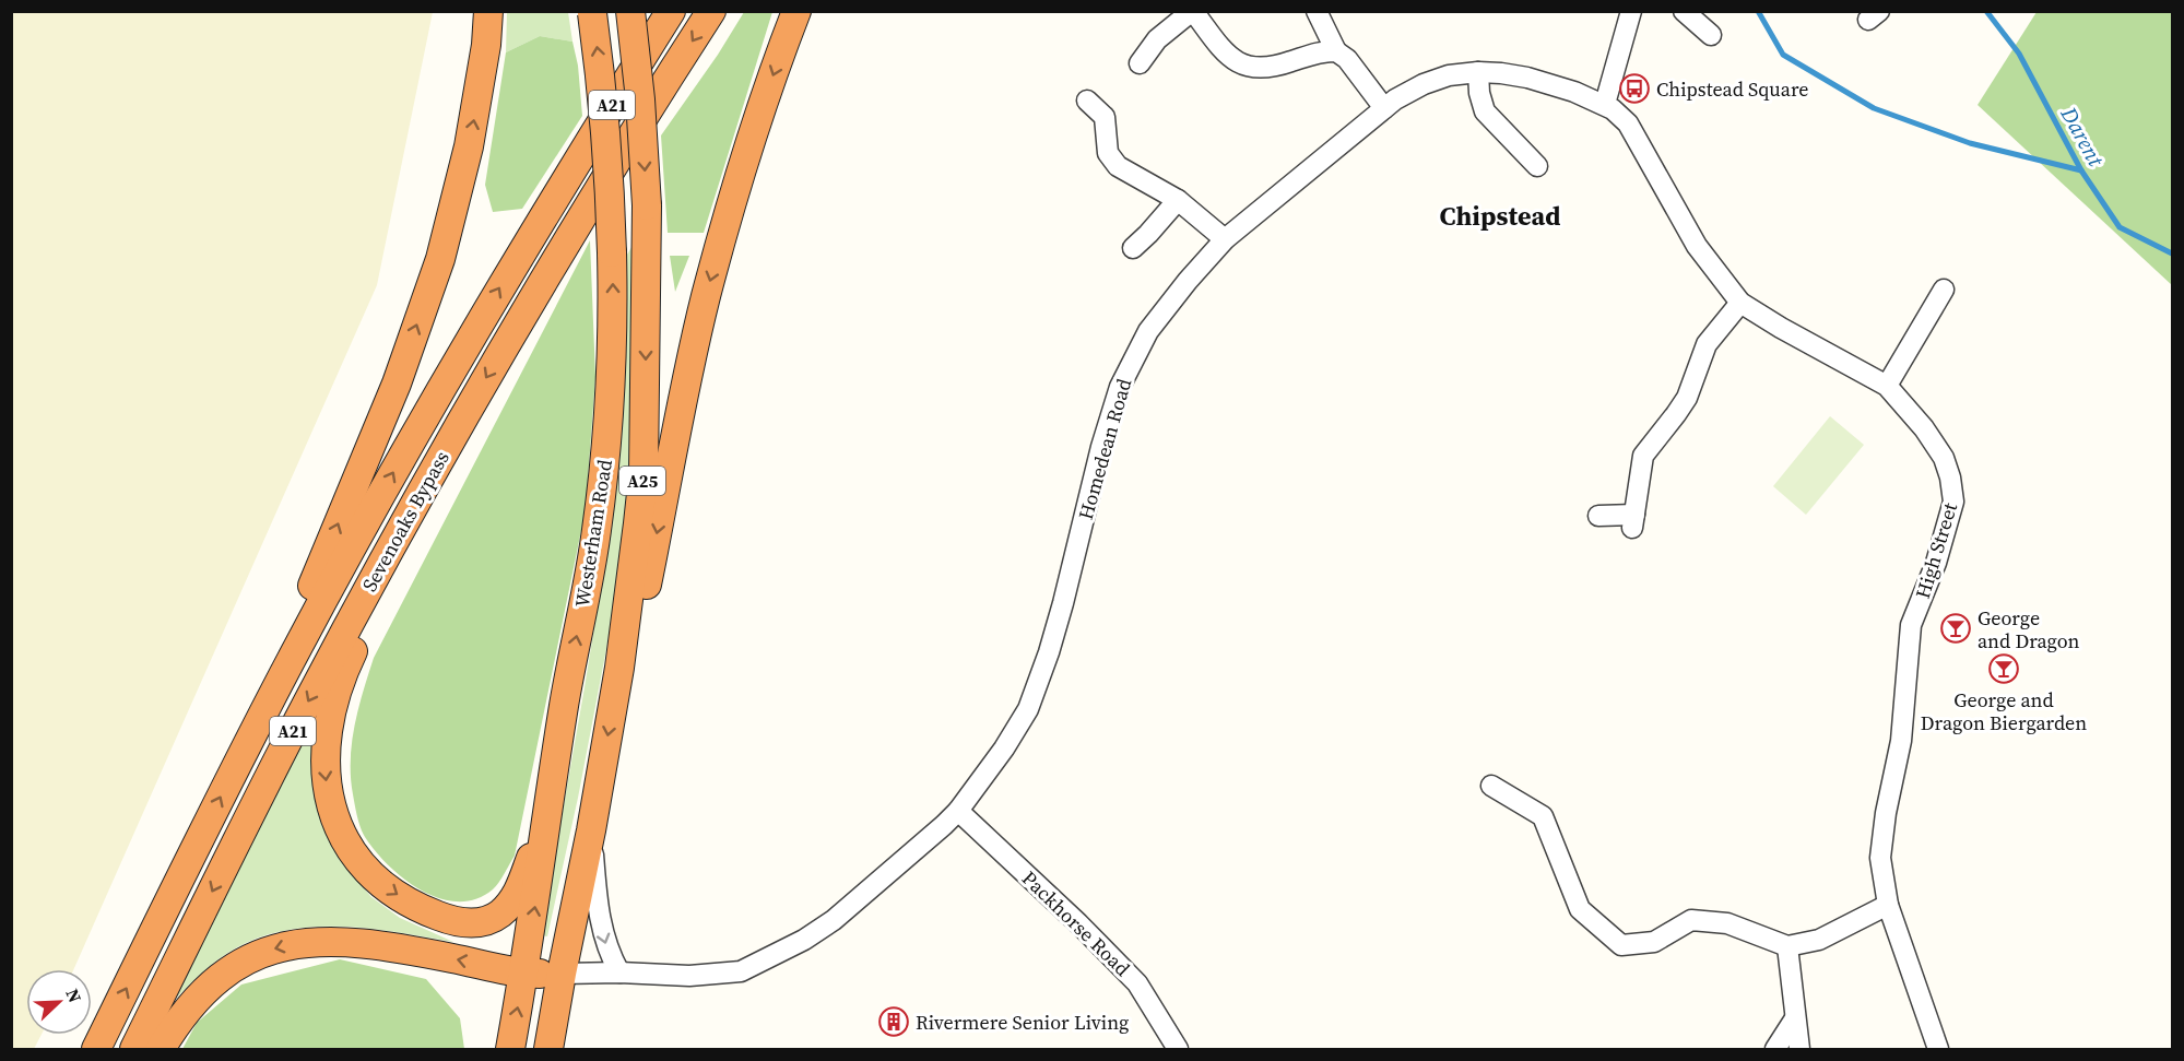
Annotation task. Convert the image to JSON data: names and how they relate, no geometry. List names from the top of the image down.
{
  "streets": {
    "highway": [
      "A21",
      "A25",
      "Sevenoaks Bypass",
      "Westerham Road"
    ],
    "street": ["Homedean Road", "High Street", "Packhorse Road"]
  },
  "crossings": [
    ["Homedean Road", "High Street"],
    ["Homedean Road", "Packhorse Road"]
  ],
  "districts": ["Chipstead"],
  "water": ["Darent"],
  "places": {
    "bus stop": ["Chipstead Square"],
    "bar": ["George and Dragon", "George and Dragon Biergarden"],
    "building": ["Rivermere Senior Living"]
  },
  "north": "top right"
}
